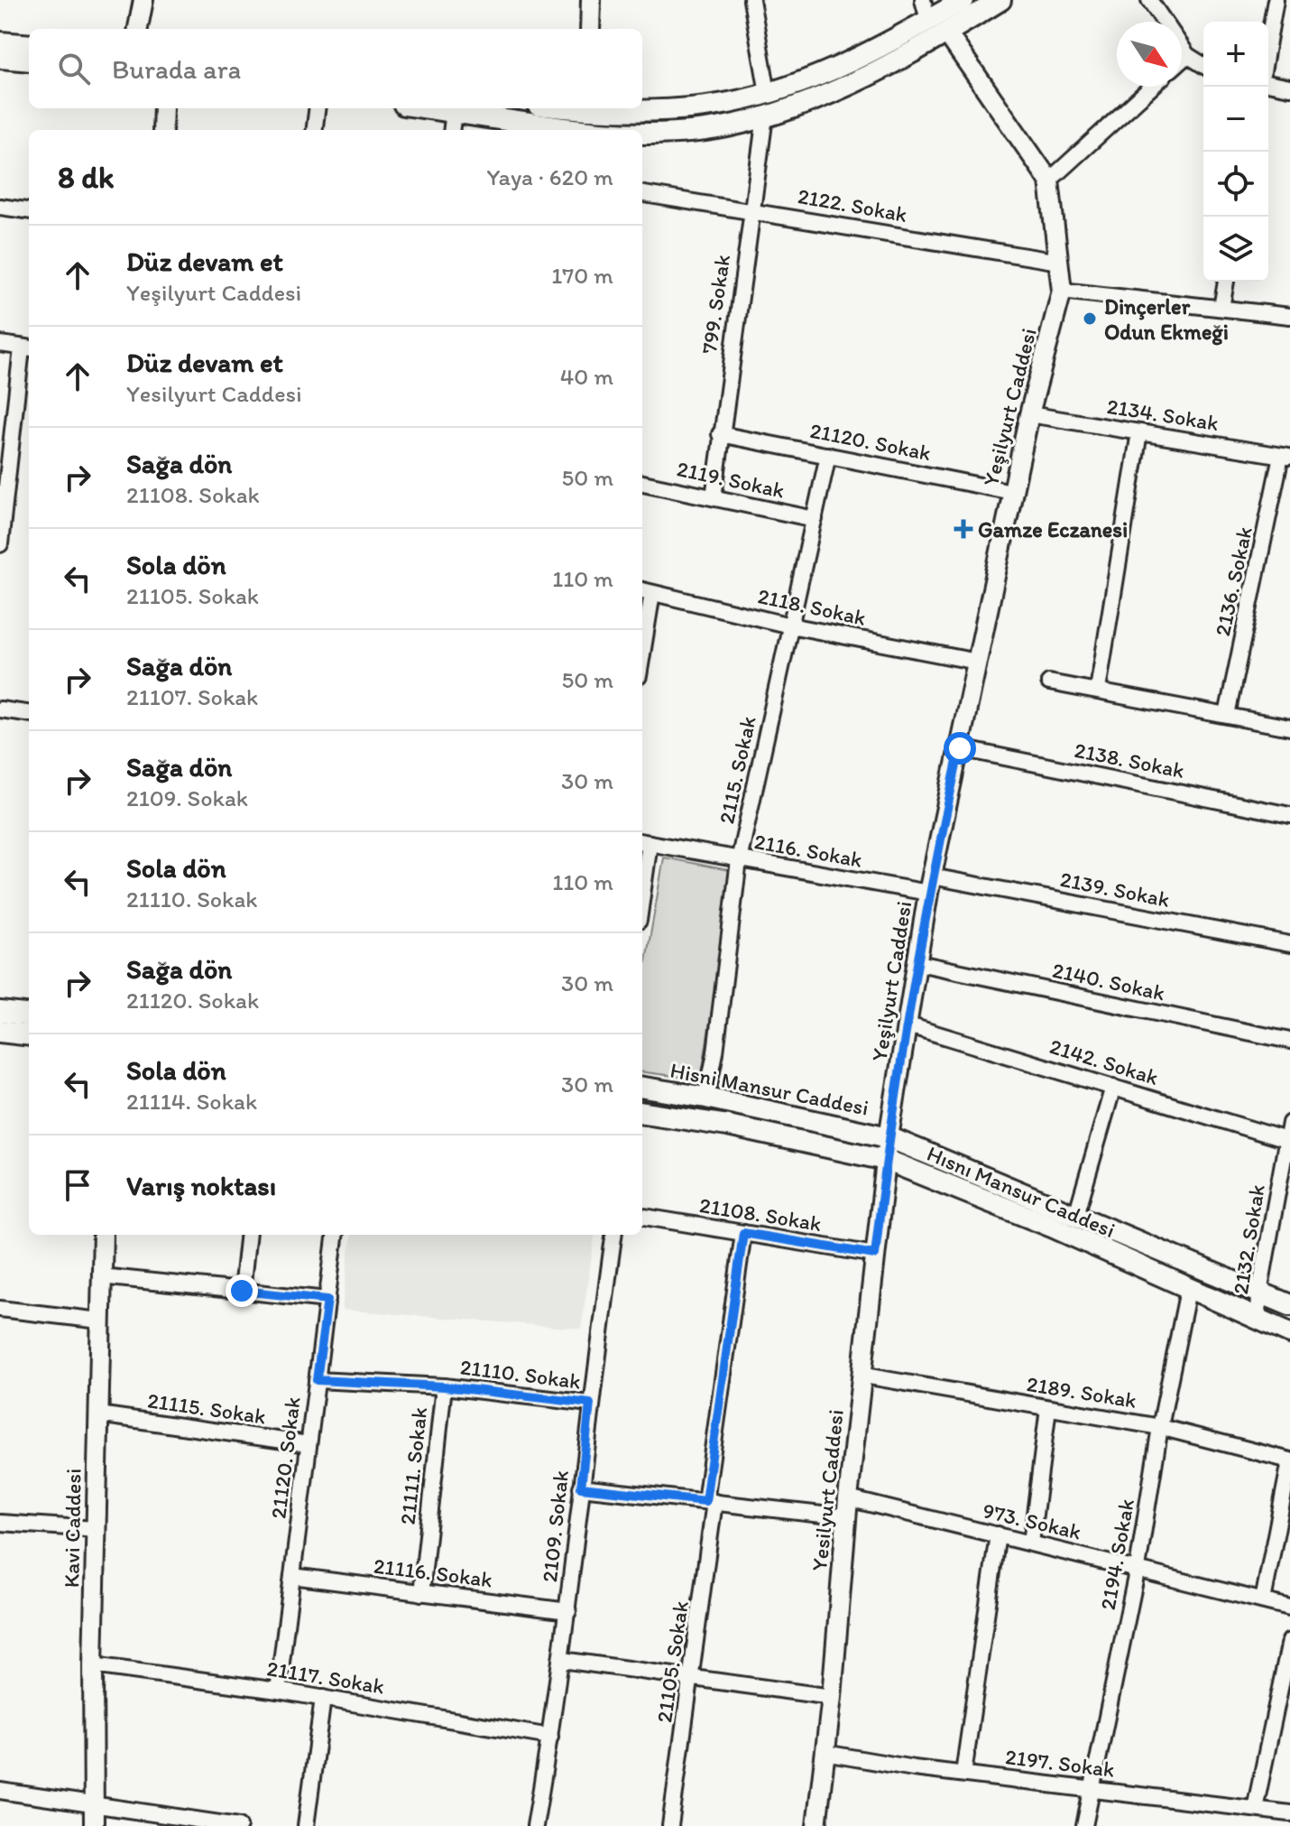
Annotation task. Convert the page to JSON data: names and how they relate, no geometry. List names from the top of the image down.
{
  "streets": {
    "main road": ["Hisni Mansur Caddesi", "Hısnı Mansur Caddesi"],
    "street": [
      "2122. Sokak",
      "799. Sokak",
      "Yeşilyurt Caddesi",
      "2134. Sokak",
      "21120. Sokak",
      "2119. Sokak",
      "2136. Sokak",
      "2118. Sokak",
      "2138. Sokak",
      "2115. Sokak",
      "2116. Sokak",
      "2139. Sokak",
      "2140. Sokak",
      "2142. Sokak",
      "21108. Sokak",
      "2132. Sokak",
      "21110. Sokak",
      "2189. Sokak",
      "21115. Sokak",
      "21111. Sokak",
      "Yesilyurt Caddesi",
      "973. Sokak",
      "2109. Sokak",
      "Kavi Caddesi",
      "2194. Sokak",
      "21116. Sokak",
      "21105. Sokak",
      "21117. Sokak",
      "2197. Sokak"
    ]
  },
  "crossings": [
    ["2122. Sokak", "799. Sokak"],
    ["2122. Sokak", "Yeşilyurt Caddesi"],
    ["799. Sokak", "21120. Sokak"],
    ["799. Sokak", "2119. Sokak"],
    ["Yeşilyurt Caddesi", "2134. Sokak"],
    ["Yeşilyurt Caddesi", "21120. Sokak"],
    ["Yeşilyurt Caddesi", "2118. Sokak"],
    ["Yeşilyurt Caddesi", "2138. Sokak"],
    ["Yeşilyurt Caddesi", "2116. Sokak"],
    ["Yeşilyurt Caddesi", "2139. Sokak"],
    ["Yeşilyurt Caddesi", "2140. Sokak"],
    ["Yeşilyurt Caddesi", "2142. Sokak"],
    ["Yeşilyurt Caddesi", "Hisni Mansur Caddesi"],
    ["Yeşilyurt Caddesi", "Hısnı Mansur Caddesi"],
    ["Yeşilyurt Caddesi", "Yesilyurt Caddesi"],
    ["2134. Sokak", "2136. Sokak"],
    ["21120. Sokak", "2115. Sokak"],
    ["21120. Sokak", "21110. Sokak"],
    ["21120. Sokak", "21115. Sokak"],
    ["21120. Sokak", "21116. Sokak"],
    ["21120. Sokak", "21117. Sokak"],
    ["2119. Sokak", "2115. Sokak"],
    ["2118. Sokak", "2115. Sokak"],
    ["2115. Sokak", "2116. Sokak"],
    ["2115. Sokak", "Hisni Mansur Caddesi"],
    ["2116. Sokak", "2139. Sokak"],
    ["2142. Sokak", "2132. Sokak"],
    ["Hisni Mansur Caddesi", "2132. Sokak"],
    ["Hısnı Mansur Caddesi", "2132. Sokak"],
    ["Hısnı Mansur Caddesi", "Yesilyurt Caddesi"],
    ["Hısnı Mansur Caddesi", "2194. Sokak"],
    ["21108. Sokak", "Yesilyurt Caddesi"],
    ["21108. Sokak", "21105. Sokak"],
    ["21110. Sokak", "21111. Sokak"],
    ["21110. Sokak", "2109. Sokak"],
    ["2189. Sokak", "Yesilyurt Caddesi"],
    ["2189. Sokak", "2194. Sokak"],
    ["21115. Sokak", "Kavi Caddesi"],
    ["21111. Sokak", "21116. Sokak"],
    ["Yesilyurt Caddesi", "973. Sokak"],
    ["Yesilyurt Caddesi", "2197. Sokak"],
    ["973. Sokak", "2109. Sokak"],
    ["973. Sokak", "2194. Sokak"],
    ["973. Sokak", "21105. Sokak"],
    ["2109. Sokak", "21116. Sokak"],
    ["2109. Sokak", "21117. Sokak"],
    ["Kavi Caddesi", "21117. Sokak"],
    ["2194. Sokak", "2197. Sokak"]
  ],
  "places": {
    "other": ["Dinçerler Odun Ekmeği"],
    "health": ["Gamze Eczanesi"]
  },
  "north": "bottom right",
  "page": {
    "map_buttons": ["+", "−"],
    "search": "Burada ara",
    "heading": ["8 dk", "Yaya · 620 m"],
    "list": [
      ["Düz devam et", "Yeşilyurt Caddesi", "170 m"],
      ["Düz devam et", "Yesilyurt Caddesi", "40 m"],
      ["Sağa dön", "21108. Sokak", "50 m"],
      ["Sola dön", "21105. Sokak", "110 m"],
      ["Sağa dön", "21107. Sokak", "50 m"],
      ["Sağa dön", "2109. Sokak", "30 m"],
      ["Sola dön", "21110. Sokak", "110 m"],
      ["Sağa dön", "21120. Sokak", "30 m"],
      ["Sola dön", "21114. Sokak", "30 m"],
      "Varış noktası"
    ]
  }
}
